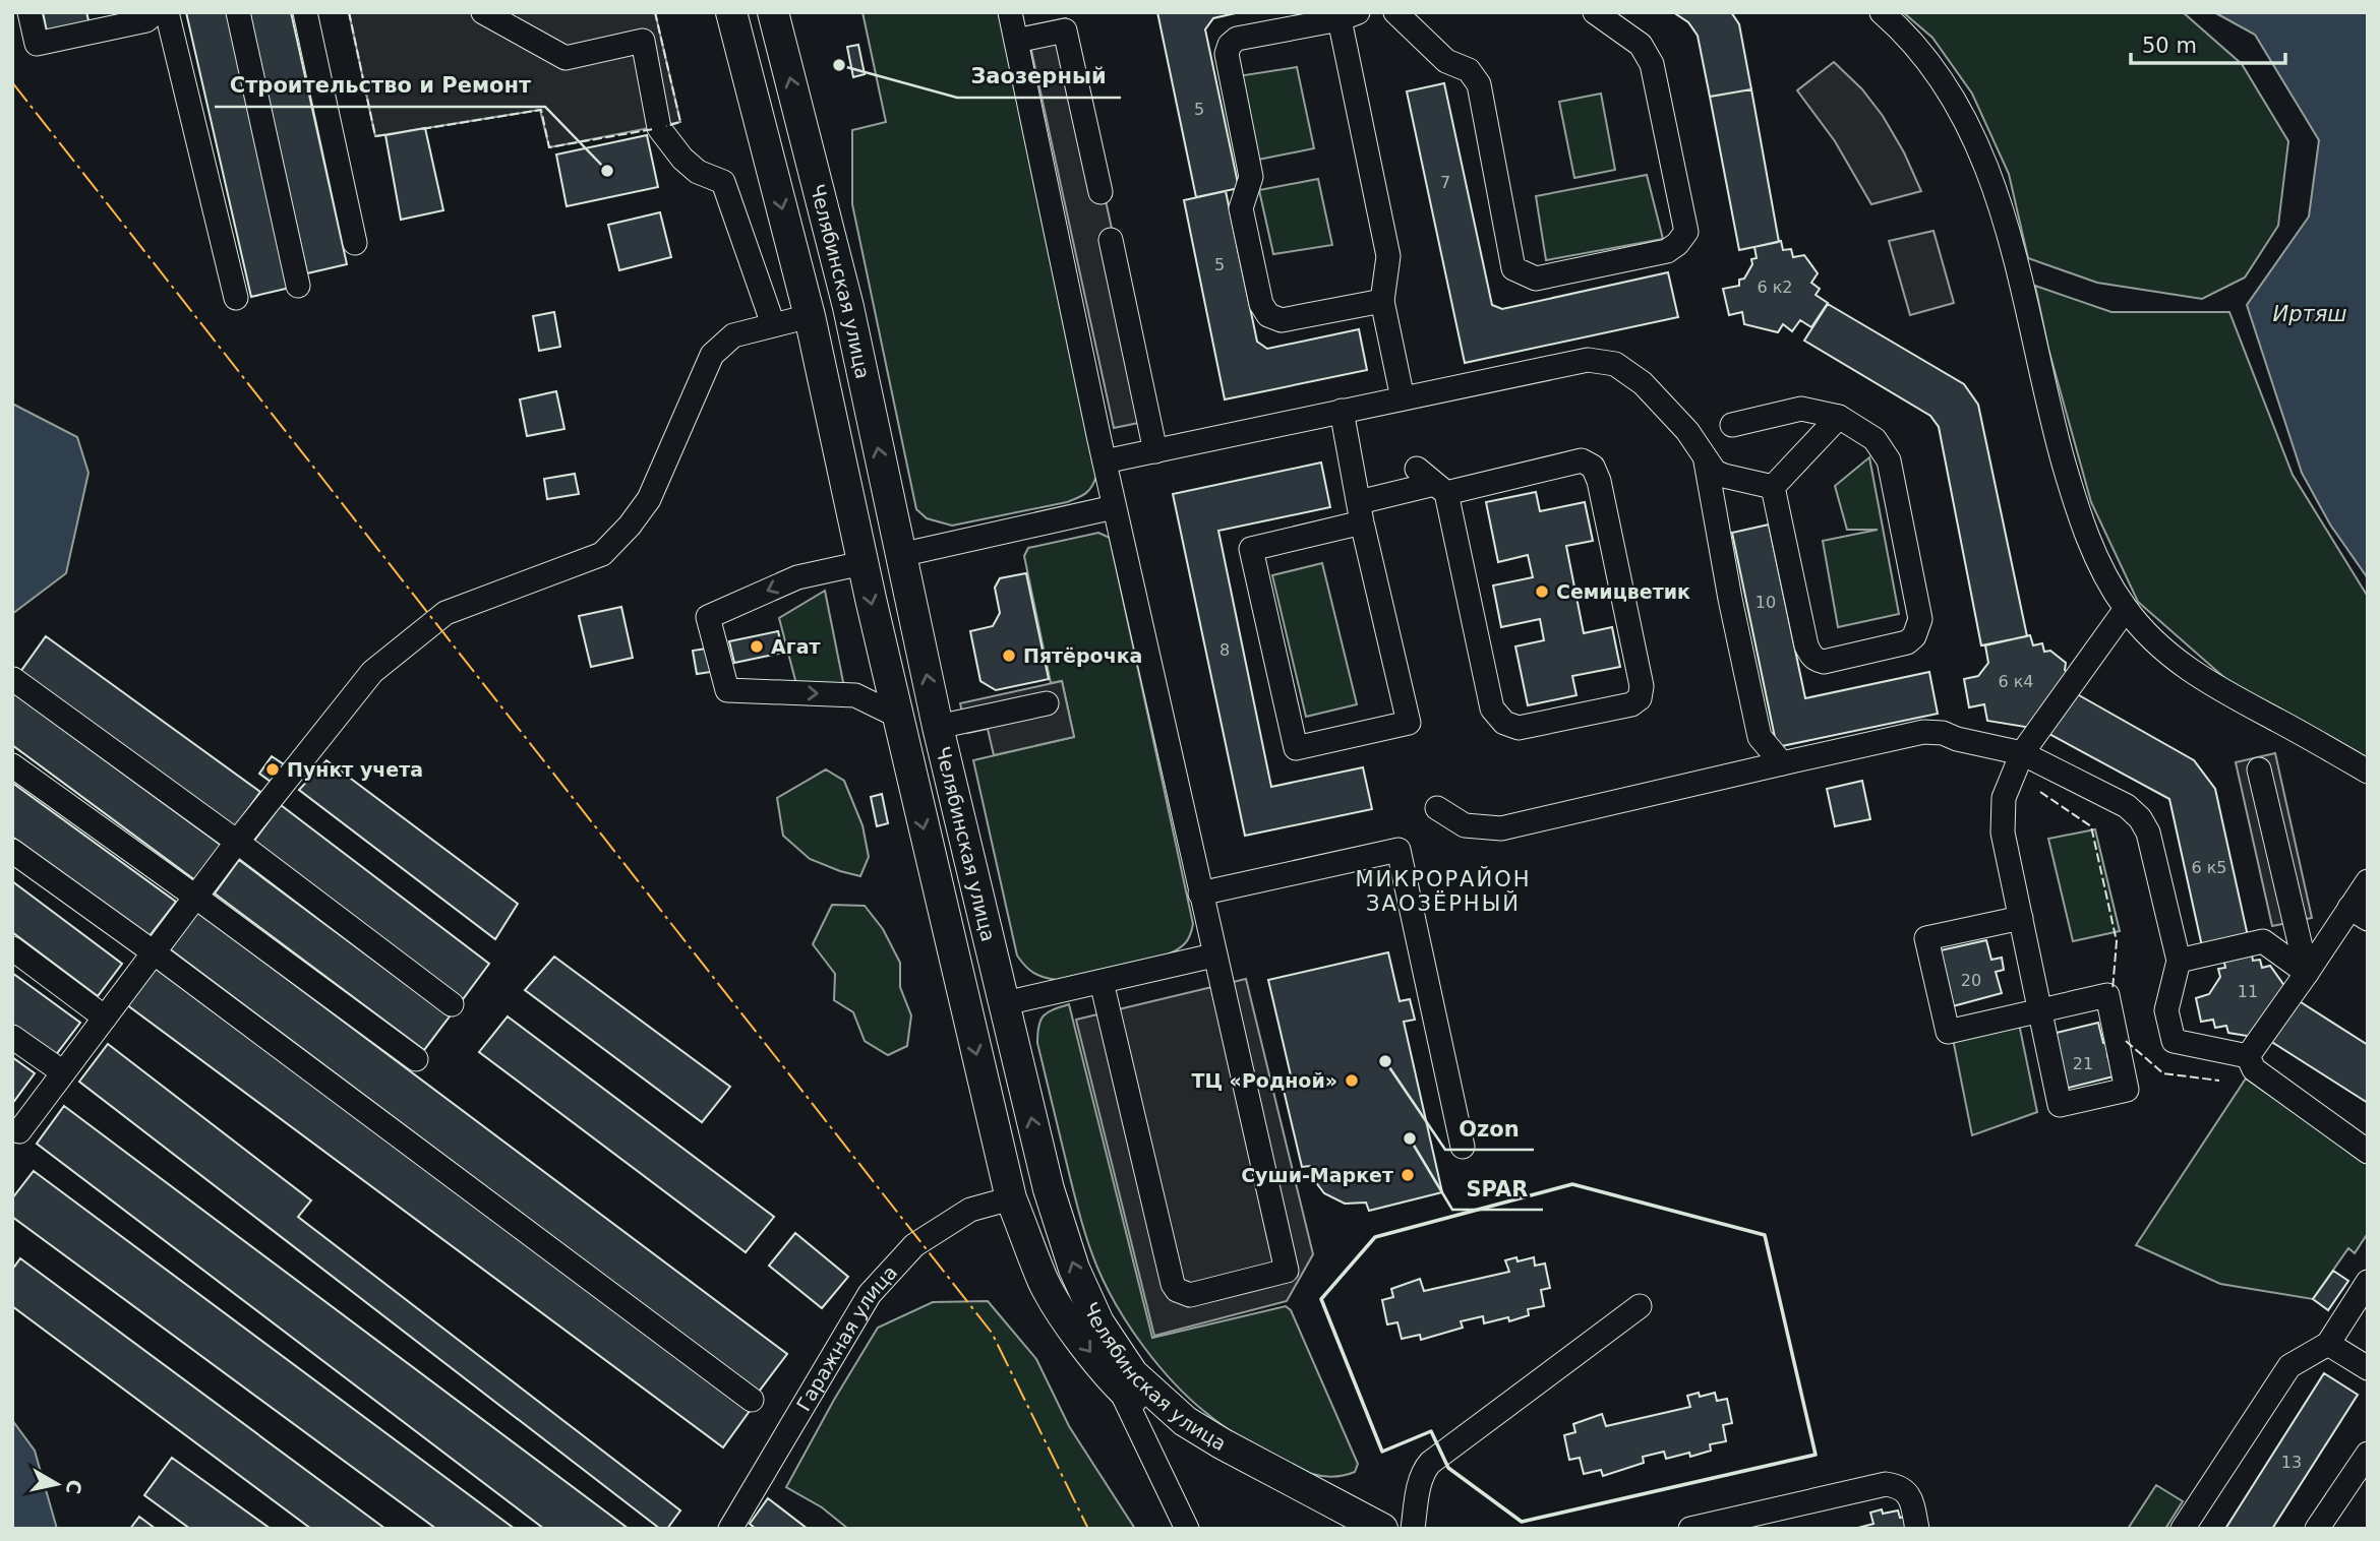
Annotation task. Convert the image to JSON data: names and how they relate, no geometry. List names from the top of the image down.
{
  "streets": {
    "main road": ["Челябинская улица"],
    "street": ["Гаражная улица"]
  },
  "crossings": [
    ["Челябинская улица", "Гаражная улица"]
  ],
  "districts": ["МИКРОРАЙОН ЗАОЗЁРНЫЙ"],
  "water": ["Иртяш"],
  "places": [
    "Заозерный",
    "Строительство и Ремонт",
    "Семицветик",
    "Агат",
    "Пятёрочка",
    "Пункт учета",
    "Ozon",
    "ТЦ «Родной»",
    "SPAR",
    "Суши-Маркет"
  ],
  "house_numbers": [
    "5",
    "7",
    "5",
    "6 к2",
    "10",
    "8",
    "6 к4",
    "6 к5",
    "20",
    "11",
    "21",
    "13"
  ],
  "scale_bar": "50 m",
  "north": "right"
}
